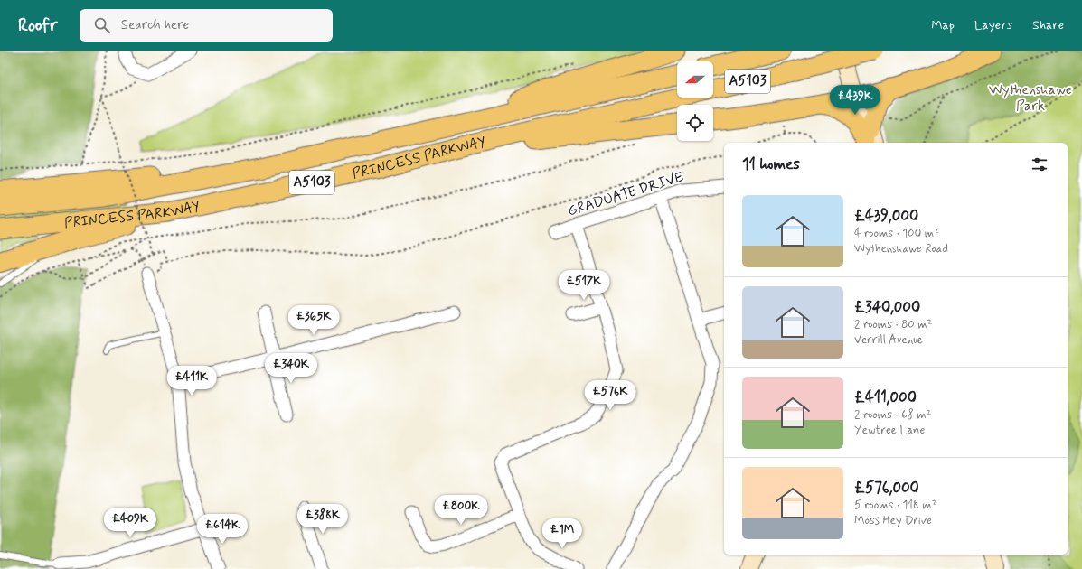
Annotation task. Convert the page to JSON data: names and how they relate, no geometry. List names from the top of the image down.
{
  "streets": {
    "highway": ["A5103", "PRINCESS PARKWAY"],
    "street": ["GRADUATE DRIVE"]
  },
  "parks": ["Wythenshawe Park"],
  "north": "left",
  "page": {
    "header": "Roofr",
    "search": "Search here",
    "nav": ["Map", "Layers", "Share"],
    "price": [
      "£439K",
      "£517K",
      "£365K",
      "£340K",
      "£411K",
      "£576K",
      "£800K",
      "£388K",
      "£409K",
      "£614K",
      "£1M"
    ],
    "heading": "11 homes",
    "list": [
      {
        "name": "£439,000",
        "note": "4 rooms · 100 m² · Wythenshawe Road"
      },
      {
        "name": "£340,000",
        "note": "2 rooms · 80 m² · Verrill Avenue"
      },
      {
        "name": "£411,000",
        "note": "2 rooms · 68 m² · Yewtree Lane"
      },
      {
        "name": "£576,000",
        "note": "5 rooms · 118 m² · Moss Hey Drive"
      }
    ]
  }
}
